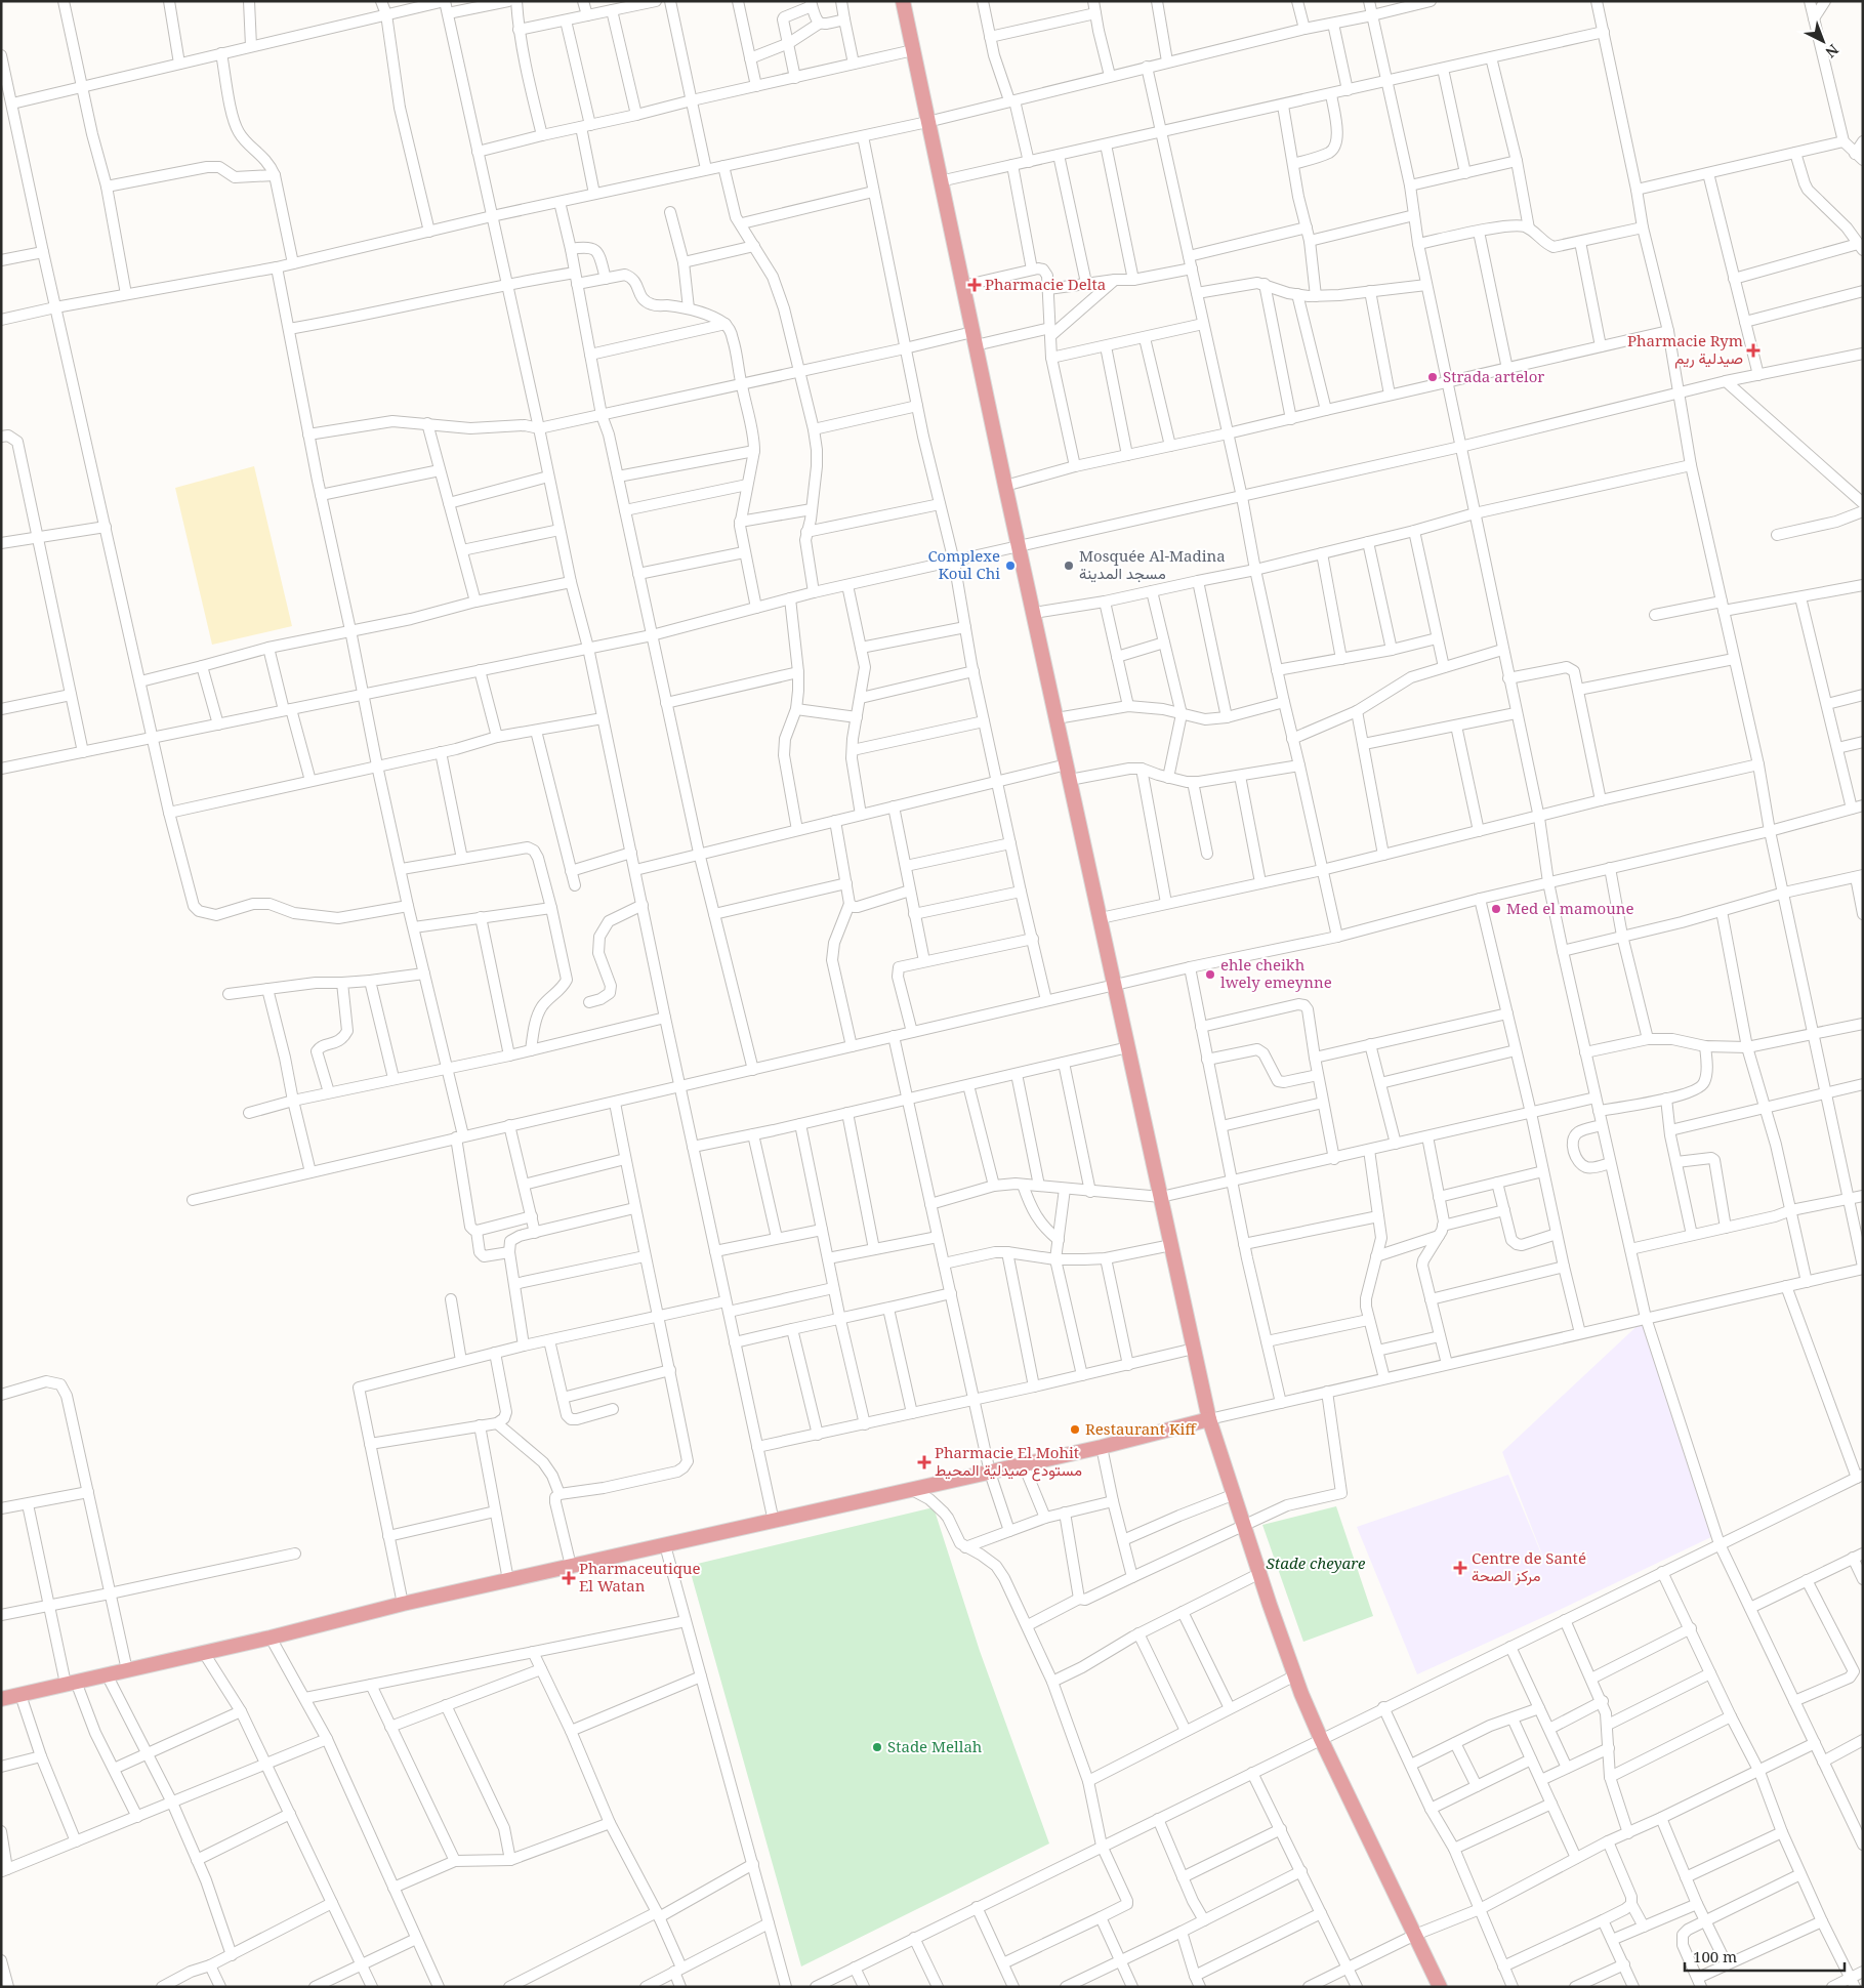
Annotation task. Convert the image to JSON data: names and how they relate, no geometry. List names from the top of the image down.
{
  "parks": ["Stade cheyare"],
  "places": {
    "health": [
      "Pharmacie Delta",
      "Pharmacie Rym صيدلية ريم",
      "Pharmacie El Mohit مستودع صيدلية المحيط",
      "Centre de Santé مركز الصحة",
      "Pharmaceutique El Watan"
    ],
    "other": [
      "Strada artelor",
      "Complexe Koul Chi",
      "Mosquée Al-Madina مسجد المدينة",
      "Med el mamoune",
      "ehle cheikh lwely emeynne",
      "Restaurant Kiff",
      "Stade Mellah"
    ]
  },
  "scale_bar": "100 m",
  "north": "bottom right"
}
